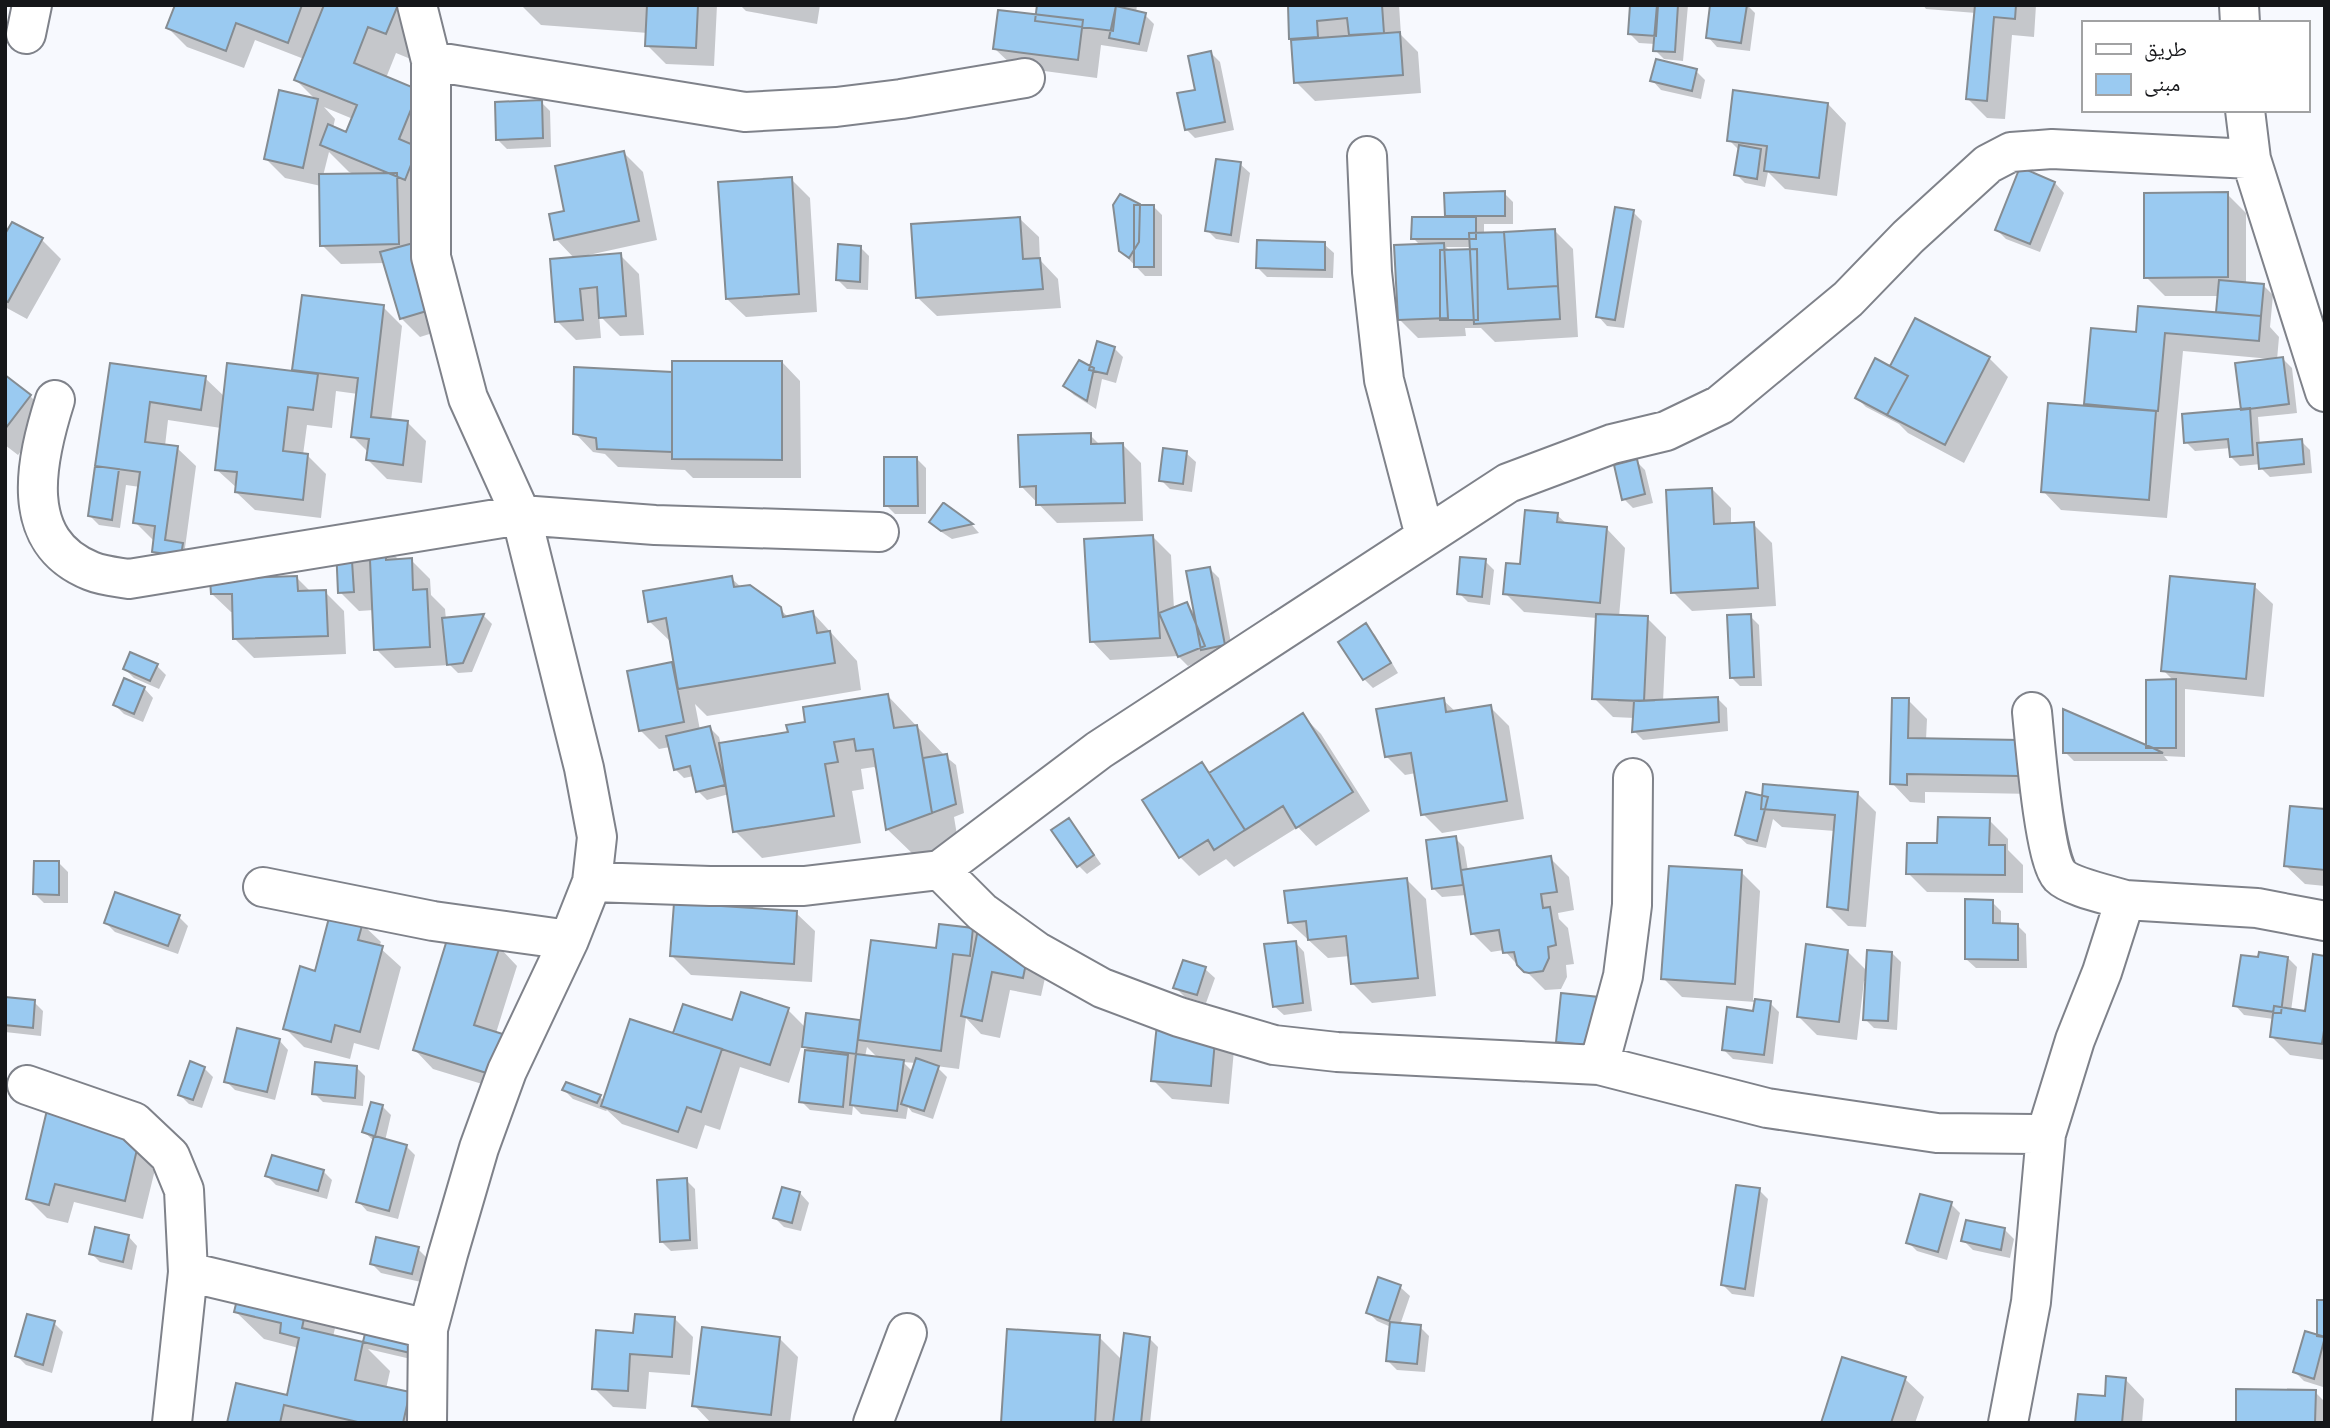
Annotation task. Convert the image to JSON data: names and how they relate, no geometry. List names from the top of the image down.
{
  "legend": ["طريق", "مبنى"]
}
